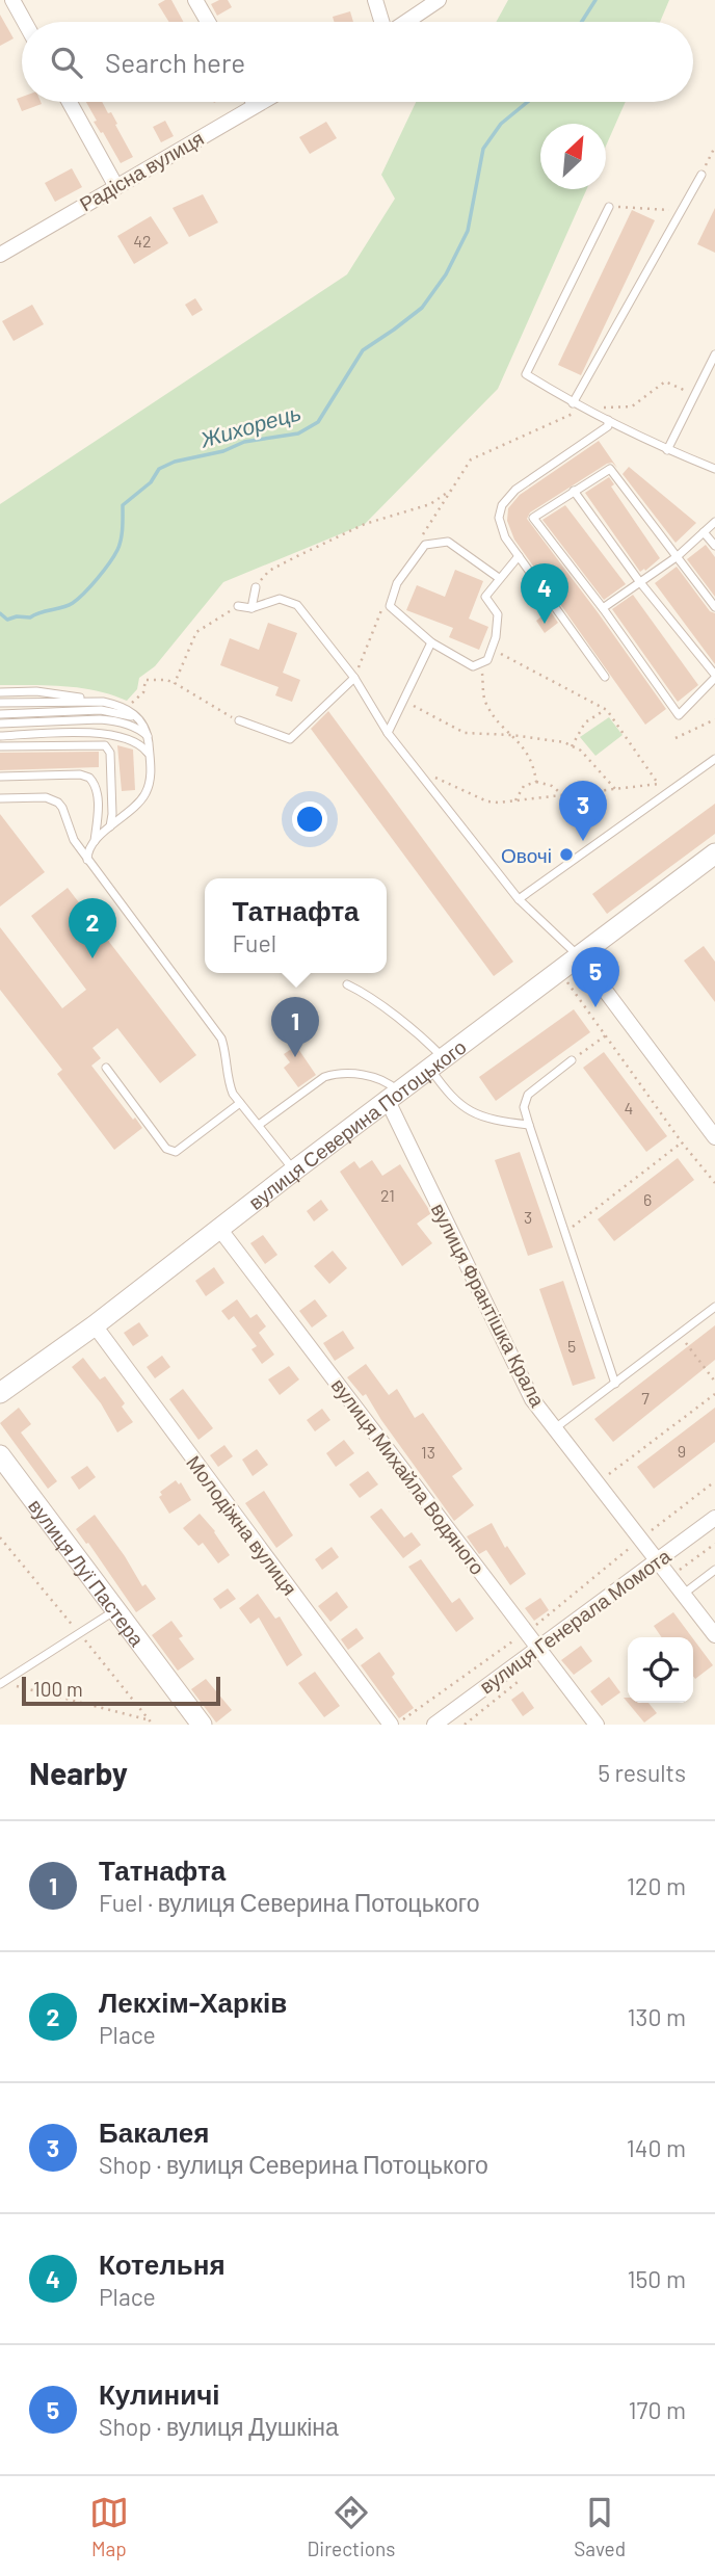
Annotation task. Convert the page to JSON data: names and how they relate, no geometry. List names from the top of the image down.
{
  "streets": {
    "street": [
      "Радісна вулиця",
      "вулиця Северина Потоцького",
      "вулиця Франтішка Крала",
      "вулиця Михайла Водяного",
      "Молодіжна вулиця",
      "вулиця Луї Пастера",
      "вулиця Генерала Момота"
    ]
  },
  "crossings": [
    ["вулиця Северина Потоцького", "вулиця Франтішка Крала"],
    ["вулиця Северина Потоцького", "вулиця Михайла Водяного"],
    ["вулиця Северина Потоцького", "Молодіжна вулиця"],
    ["вулиця Франтішка Крала", "вулиця Генерала Момота"],
    ["вулиця Михайла Водяного", "вулиця Генерала Момота"]
  ],
  "water": ["Жихорець"],
  "places": ["Овочі"],
  "house_numbers": [
    "42",
    "4",
    "21",
    "6",
    "3",
    "5",
    "7",
    "9",
    "13"
  ],
  "scale_bar": "100 m",
  "north": "top right",
  "page": {
    "search": "Search here",
    "pins": [
      "4",
      "3",
      "2",
      "5",
      "1"
    ],
    "popup": ["Татнафта", "Fuel"],
    "scale": "100 m",
    "heading": ["Nearby", "5 results"],
    "list": [
      {
        "mark": "1",
        "name": "Татнафта",
        "note": "Fuel · вулиця Северина Потоцького",
        "value": "120 m"
      },
      {
        "mark": "2",
        "name": "Лекхім-Харків",
        "note": "Place",
        "value": "130 m"
      },
      {
        "mark": "3",
        "name": "Бакалея",
        "note": "Shop · вулиця Северина Потоцького",
        "value": "140 m"
      },
      {
        "mark": "4",
        "name": "Котельня",
        "note": "Place",
        "value": "150 m"
      },
      {
        "mark": "5",
        "name": "Кулиничі",
        "note": "Shop · вулиця Душкіна",
        "value": "170 m"
      }
    ],
    "nav": ["Map", "Directions", "Saved"]
  }
}
